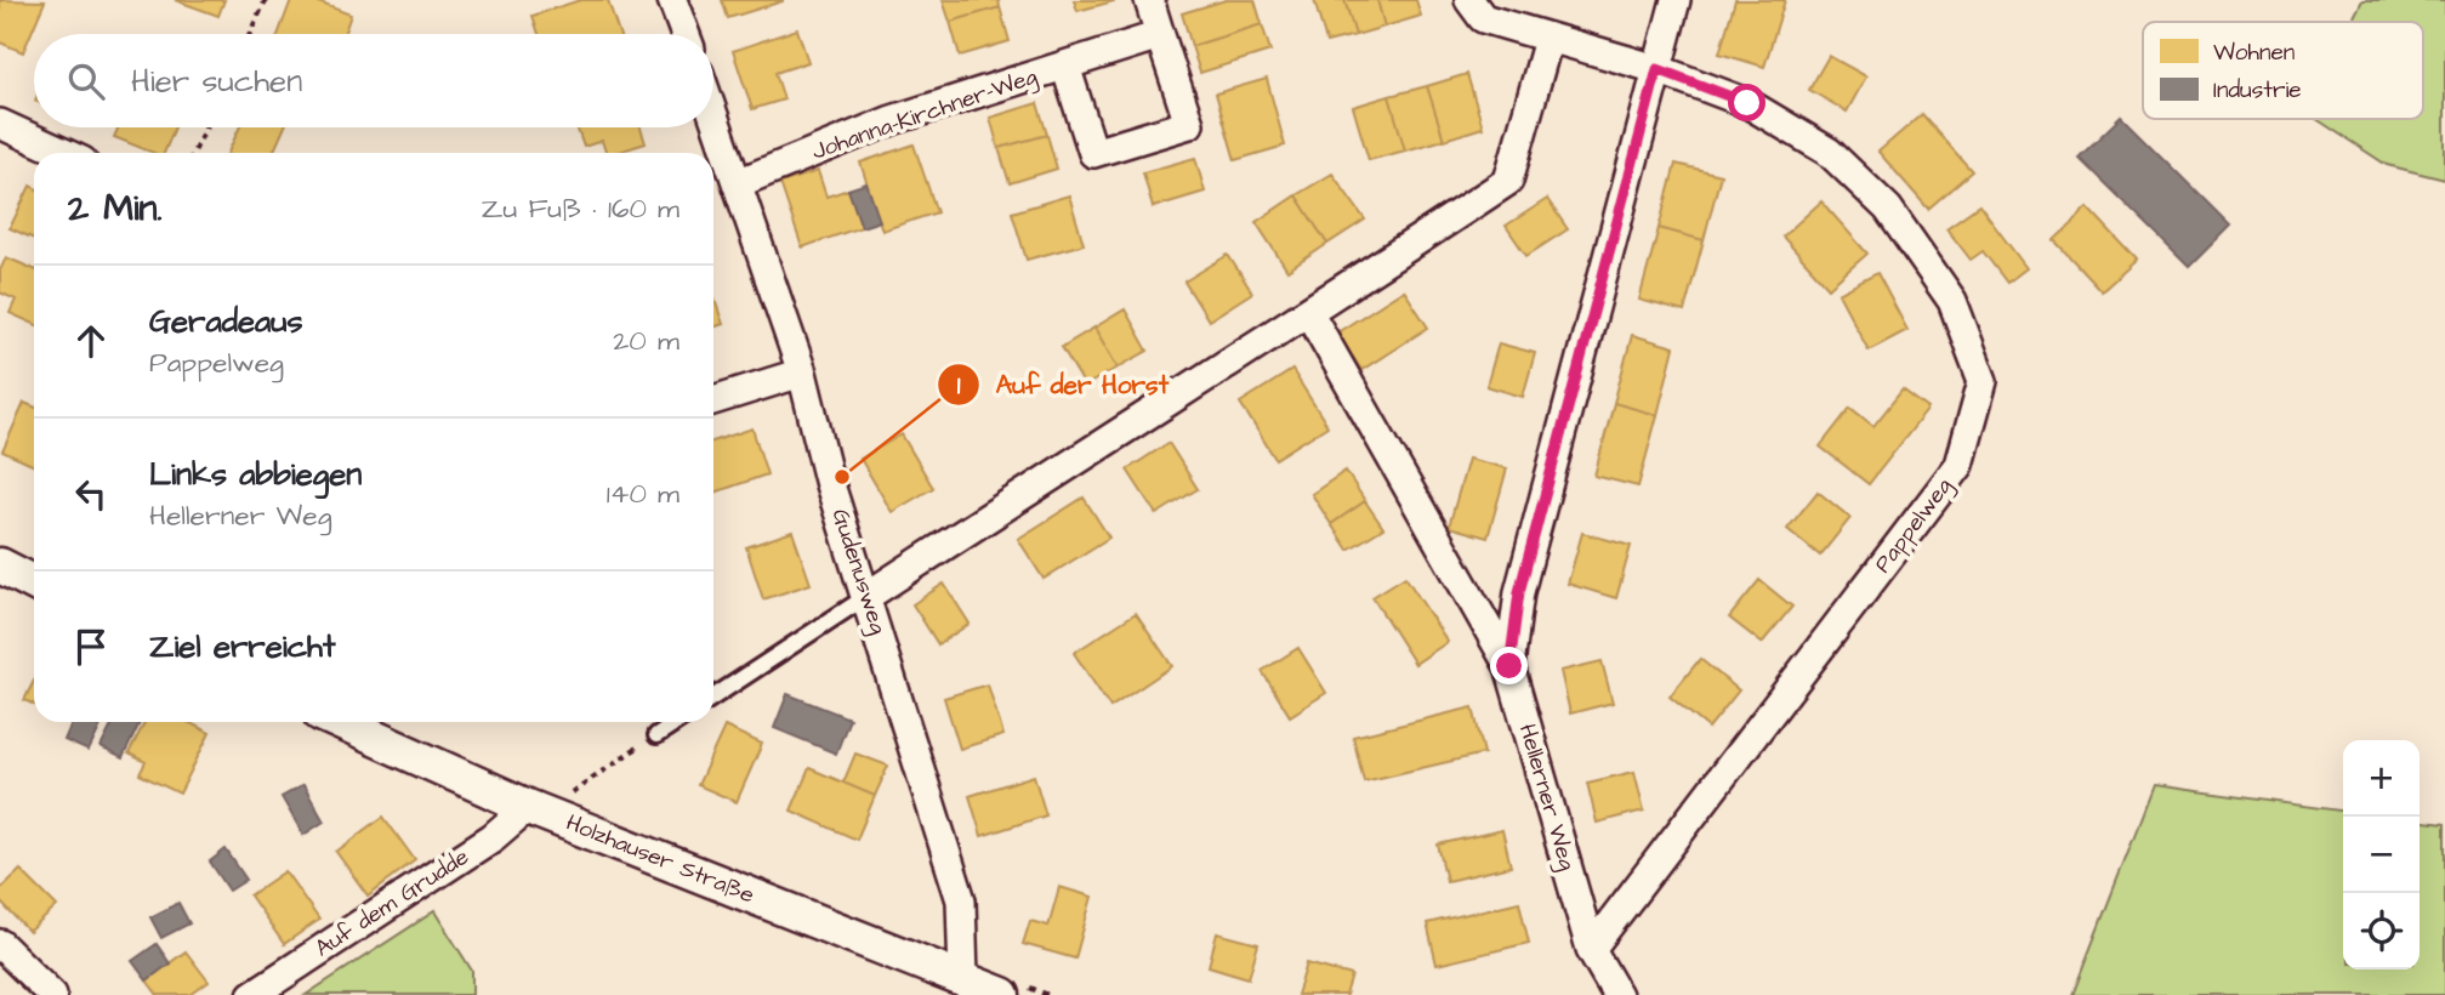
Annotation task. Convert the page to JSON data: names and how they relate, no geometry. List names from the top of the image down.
{
  "streets": {
    "street": [
      "Johanna-Kirchner-Weg",
      "Pappelweg",
      "Gudenusweg",
      "Hellerner Weg",
      "Holzhauser Straße",
      "Auf dem Grudde"
    ]
  },
  "crossings": [
    ["Johanna-Kirchner-Weg", "Gudenusweg"],
    ["Pappelweg", "Hellerner Weg"],
    ["Gudenusweg", "Holzhauser Straße"],
    ["Holzhauser Straße", "Auf dem Grudde"]
  ],
  "places": ["Auf der Horst"],
  "legend": ["Wohnen", "Industrie"],
  "page": {
    "search": "Hier suchen",
    "heading": ["2 Min.", "Zu Fuß · 160 m"],
    "list": [
      ["Geradeaus", "Pappelweg", "20 m"],
      ["Links abbiegen", "Hellerner Weg", "140 m"],
      "Ziel erreicht"
    ],
    "map_buttons": ["+", "−"]
  }
}
